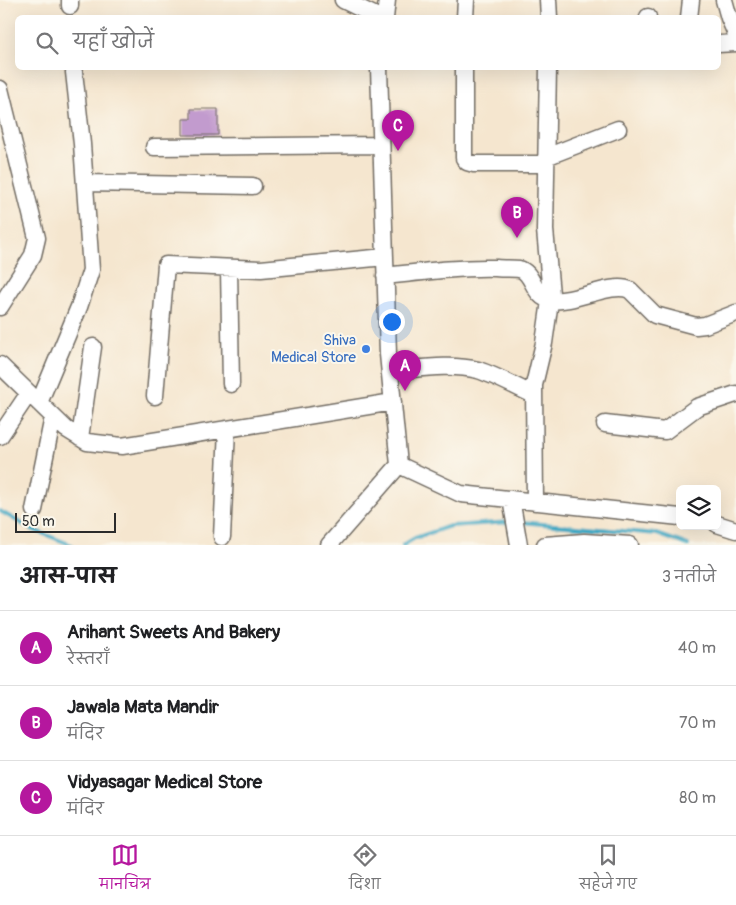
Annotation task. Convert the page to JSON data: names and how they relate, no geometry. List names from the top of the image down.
{
  "places": ["Shiva Medical Store"],
  "scale_bar": "50 m",
  "page": {
    "search": "यहाँ खोजें",
    "pins": ["C", "B", "A"],
    "scale": "50 m",
    "heading": ["आस-पास", "3 नतीजे"],
    "list": [
      {
        "mark": "A",
        "name": "Arihant Sweets And Bakery",
        "note": "रेस्तराँ",
        "value": "40 m"
      },
      {
        "mark": "B",
        "name": "Jawala Mata Mandir",
        "note": "मंदिर",
        "value": "70 m"
      },
      {
        "mark": "C",
        "name": "Vidyasagar Medical Store",
        "note": "मंदिर",
        "value": "80 m"
      }
    ],
    "nav": ["मानचित्र", "दिशा", "सहेजे गए"]
  }
}
